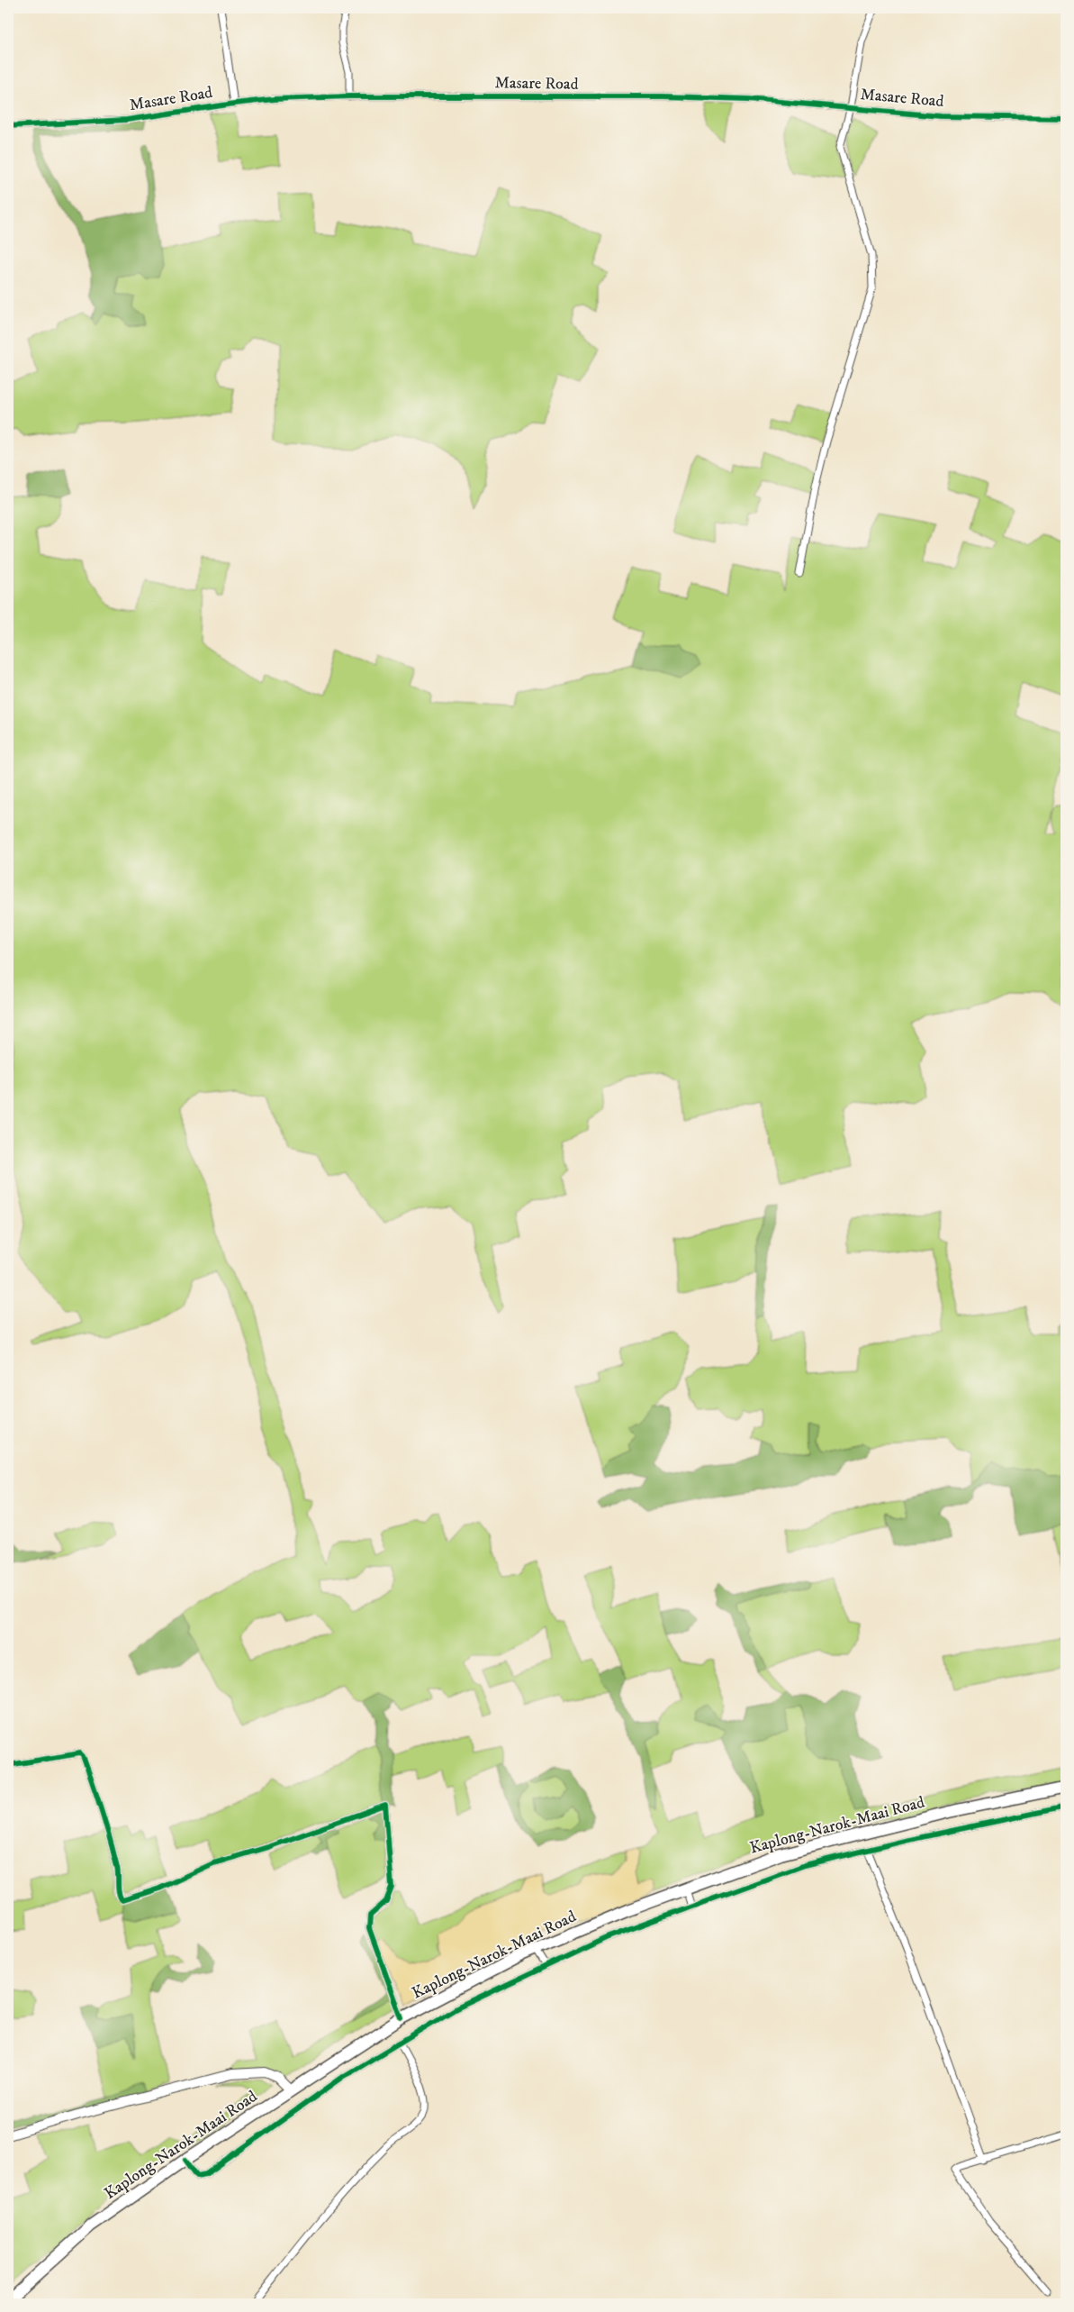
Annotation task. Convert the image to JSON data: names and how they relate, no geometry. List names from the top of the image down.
{
  "streets": {
    "highway": ["Kaplong-Narok-Maai Road"],
    "street": ["Masare Road"]
  }
}
